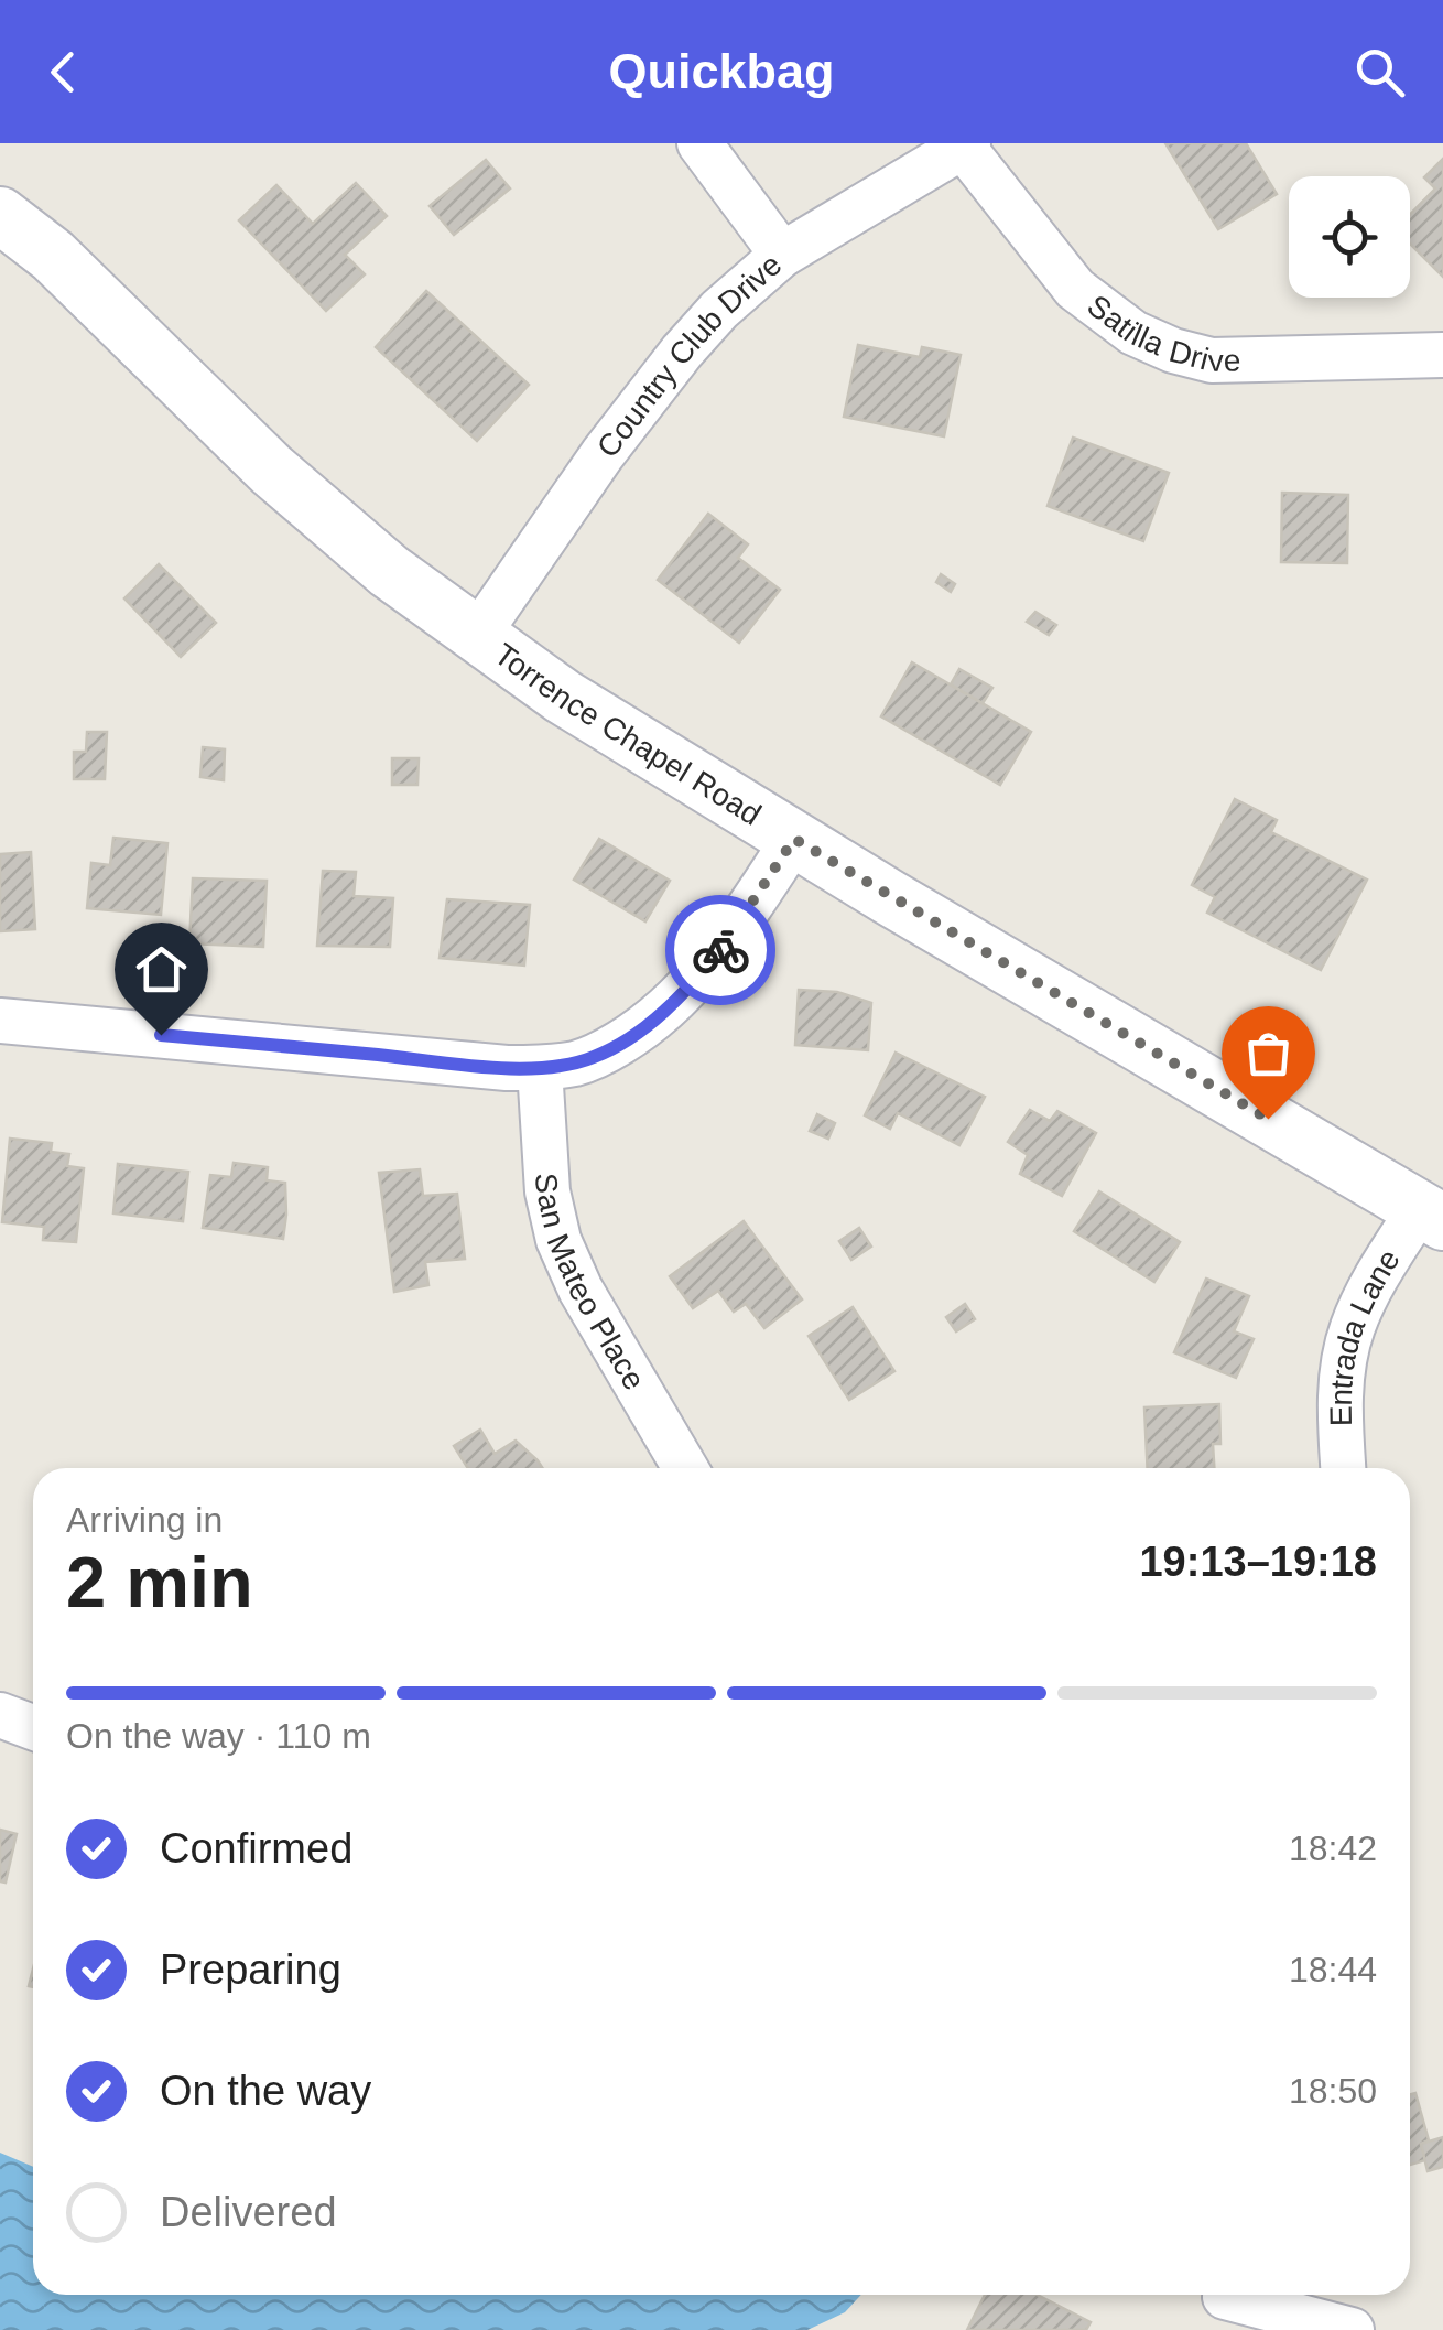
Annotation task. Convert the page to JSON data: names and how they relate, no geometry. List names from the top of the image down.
{
  "streets": {
    "street": [
      "Satilla Drive",
      "Country Club Drive",
      "Torrence Chapel Road",
      "San Mateo Place",
      "Entrada Lane"
    ]
  },
  "crossings": [
    ["Satilla Drive", "Country Club Drive"],
    ["Country Club Drive", "Torrence Chapel Road"],
    ["Torrence Chapel Road", "Entrada Lane"]
  ],
  "page": {
    "header": "Quickbag",
    "heading": ["2 min", "Arriving in", "19:13–19:18"],
    "bar": "On the way · 110 m",
    "list": [
      ["Confirmed", "18:42"],
      ["Preparing", "18:44"],
      ["On the way", "18:50"],
      "Delivered"
    ]
  }
}
